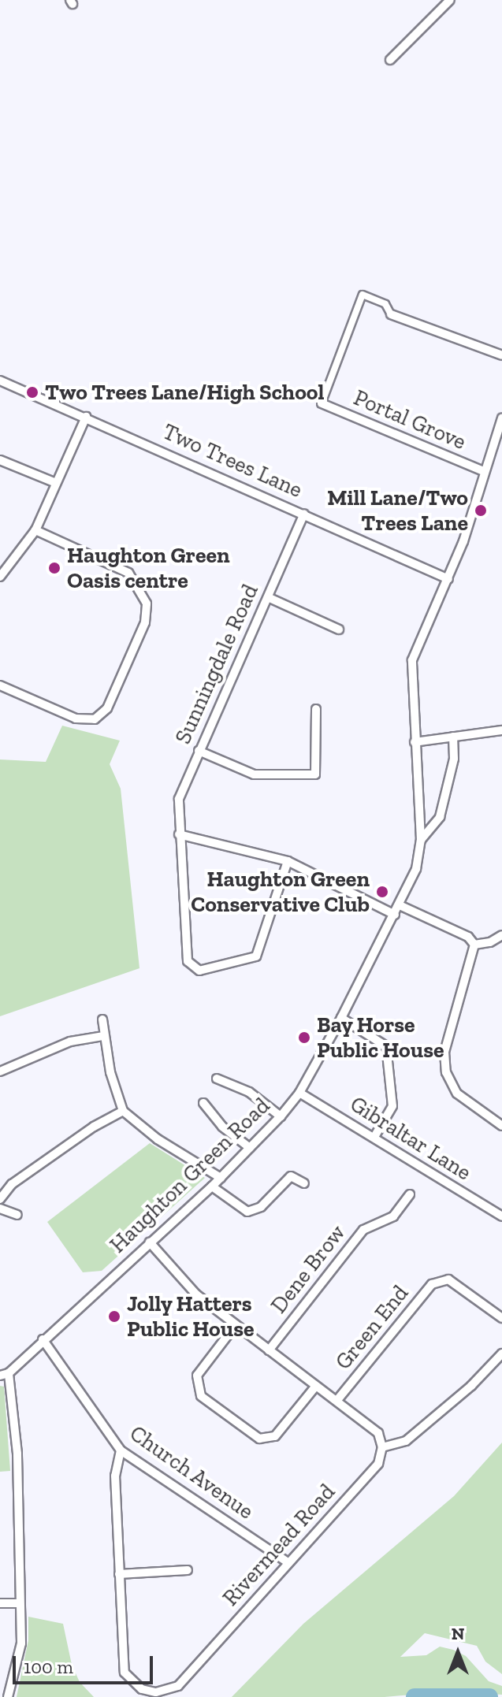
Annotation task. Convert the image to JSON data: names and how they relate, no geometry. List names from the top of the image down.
{
  "streets": {
    "street": [
      "Portal Grove",
      "Two Trees Lane",
      "Sunningdale Road",
      "Gibraltar Lane",
      "Haughton Green Road",
      "Dene Brow",
      "Green End",
      "Church Avenue",
      "Rivermead Road"
    ]
  },
  "crossings": [
    ["Portal Grove", "Haughton Green Road"],
    ["Two Trees Lane", "Sunningdale Road"],
    ["Two Trees Lane", "Haughton Green Road"],
    ["Gibraltar Lane", "Haughton Green Road"],
    ["Haughton Green Road", "Church Avenue"],
    ["Church Avenue", "Rivermead Road"]
  ],
  "places": [
    "Two Trees Lane/High School",
    "Mill Lane/Two Trees Lane",
    "Haughton Green Oasis centre",
    "Haughton Green Conservative Club",
    "Bay Horse Public House",
    "Jolly Hatters Public House"
  ],
  "scale_bar": "100 m",
  "north": "top"
}
